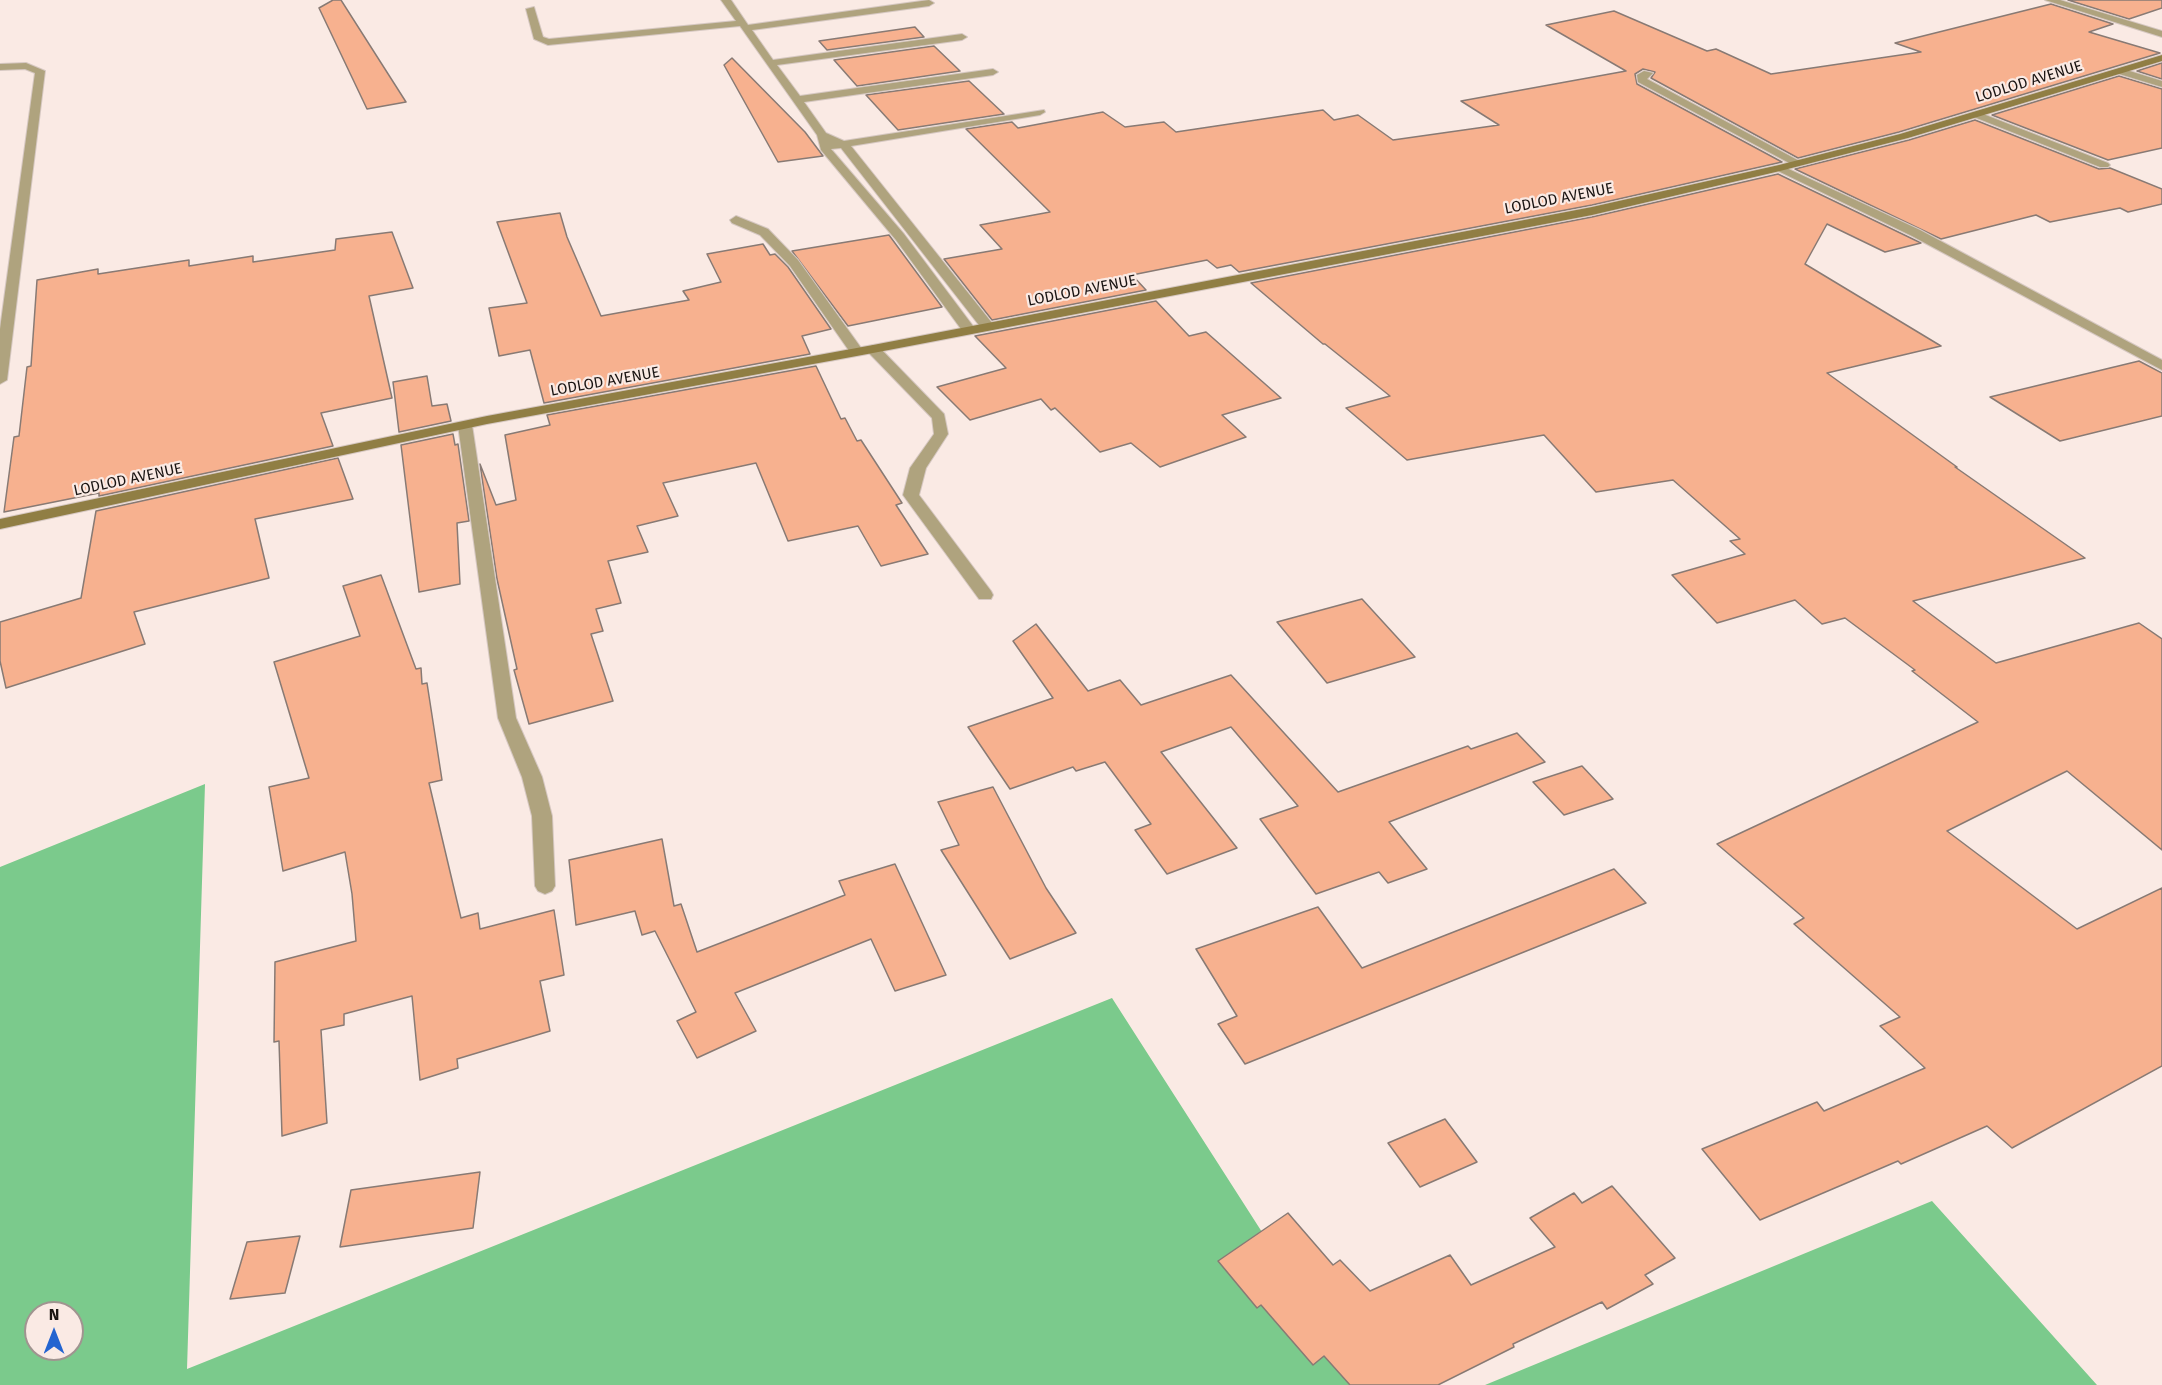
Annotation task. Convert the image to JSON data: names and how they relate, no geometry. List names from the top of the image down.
{
  "streets": {
    "main road": ["LODLOD AVENUE"]
  },
  "north": "top"
}
